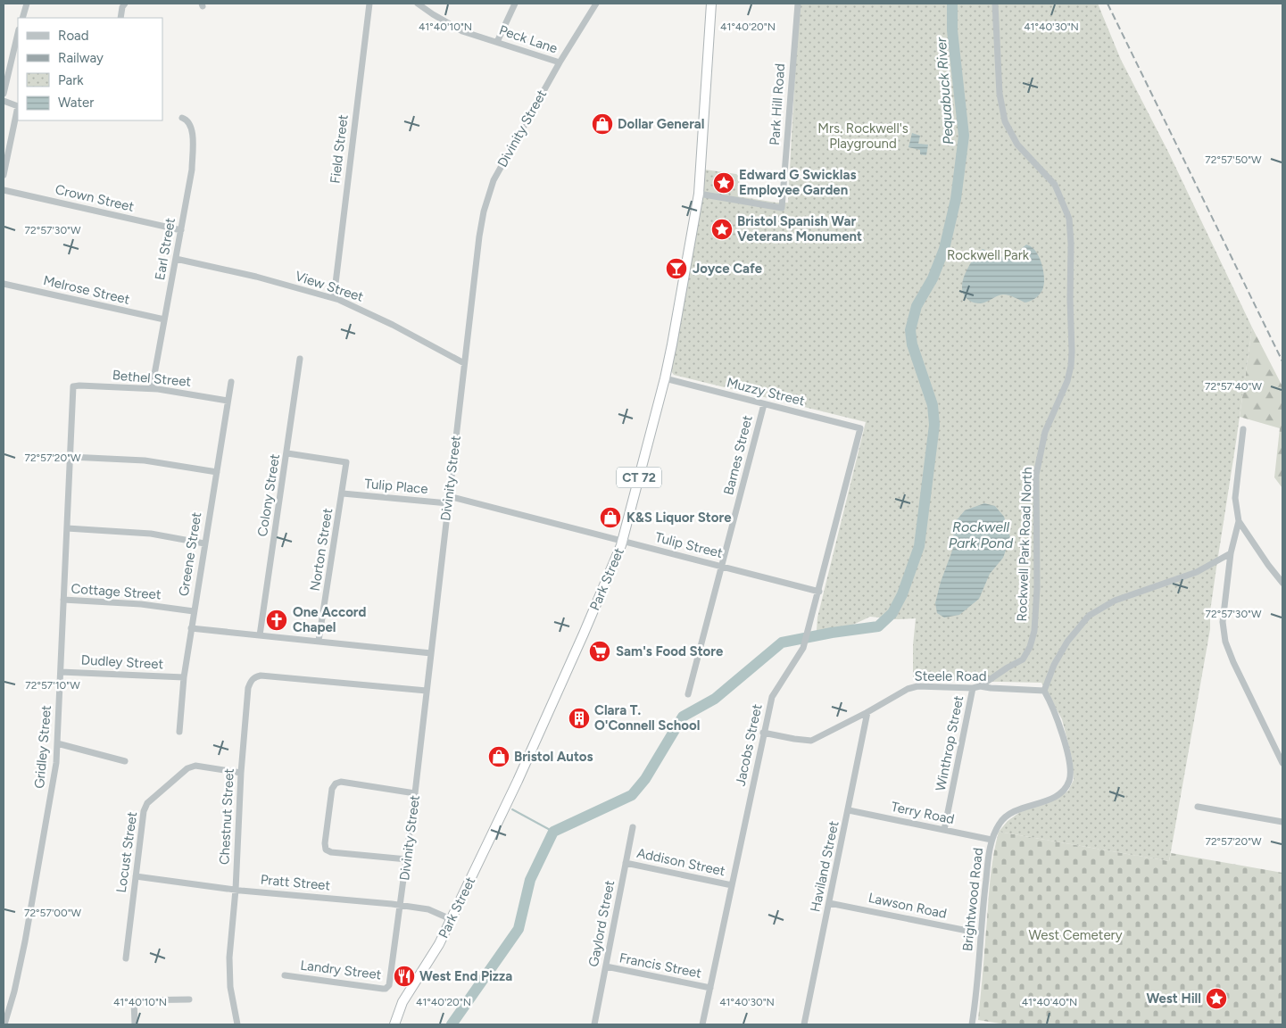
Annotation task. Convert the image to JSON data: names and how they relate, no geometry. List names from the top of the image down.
{
  "streets": {
    "highway": ["CT 72", "Park Street"],
    "street": [
      "Peck Lane",
      "Park Hill Road",
      "Divinity Street",
      "Field Street",
      "Crown Street",
      "Earl Street",
      "View Street",
      "Melrose Street",
      "Bethel Street",
      "Muzzy Street",
      "Barnes Street",
      "Tulip Place",
      "Colony Street",
      "Rockwell Park Road North",
      "Tulip Street",
      "Norton Street",
      "Greene Street",
      "Cottage Street",
      "Dudley Street",
      "Steele Road",
      "Winthrop Street",
      "Jacobs Street",
      "Gridley Street",
      "Terry Road",
      "Chestnut Street",
      "Locust Street",
      "Addison Street",
      "Haviland Street",
      "Pratt Street",
      "Brightwood Road",
      "Lawson Road",
      "Gaylord Street",
      "Francis Street",
      "Landry Street"
    ]
  },
  "crossings": [
    ["Peck Lane", "Divinity Street"],
    ["Park Hill Road", "Park Street"],
    ["Divinity Street", "View Street"],
    ["Divinity Street", "Tulip Place"],
    ["Divinity Street", "Tulip Street"],
    ["Divinity Street", "Chestnut Street"],
    ["Divinity Street", "Pratt Street"],
    ["Divinity Street", "Landry Street"],
    ["Field Street", "View Street"],
    ["Crown Street", "Earl Street"],
    ["Earl Street", "View Street"],
    ["Earl Street", "Melrose Street"],
    ["Earl Street", "Bethel Street"],
    ["Bethel Street", "Greene Street"],
    ["Bethel Street", "Gridley Street"],
    ["Muzzy Street", "Barnes Street"],
    ["Muzzy Street", "Park Street"],
    ["Muzzy Street", "Jacobs Street"],
    ["Barnes Street", "Tulip Street"],
    ["Tulip Place", "Tulip Street"],
    ["Tulip Place", "Norton Street"],
    ["Colony Street", "Norton Street"],
    ["Rockwell Park Road North", "Steele Road"],
    ["Tulip Street", "Park Street"],
    ["Tulip Street", "Jacobs Street"],
    ["Greene Street", "Cottage Street"],
    ["Greene Street", "Dudley Street"],
    ["Park Street", "Pratt Street"],
    ["Cottage Street", "Gridley Street"],
    ["Dudley Street", "Gridley Street"],
    ["Steele Road", "Winthrop Street"],
    ["Steele Road", "Jacobs Street"],
    ["Steele Road", "Haviland Street"],
    ["Steele Road", "Brightwood Road"],
    ["Winthrop Street", "Terry Road"],
    ["Jacobs Street", "Addison Street"],
    ["Jacobs Street", "Francis Street"],
    ["Terry Road", "Haviland Street"],
    ["Terry Road", "Brightwood Road"],
    ["Chestnut Street", "Locust Street"],
    ["Chestnut Street", "Pratt Street"],
    ["Locust Street", "Pratt Street"],
    ["Addison Street", "Gaylord Street"],
    ["Haviland Street", "Lawson Road"],
    ["Brightwood Road", "Lawson Road"],
    ["Gaylord Street", "Francis Street"]
  ],
  "water": ["Pequabuck River", "Rockwell Park Pond"],
  "parks": ["Mrs. Rockwell's Playground", "Rockwell Park", "West Cemetery"],
  "places": {
    "shop": ["Dollar General", "K&S Liquor Store", "Bristol Autos"],
    "place": ["Edward G Swicklas Employee Garden", "Bristol Spanish War Veterans Monument", "West Hill"],
    "bar": ["Joyce Cafe"],
    "church": ["One Accord Chapel"],
    "supermarket": ["Sam's Food Store"],
    "building": ["Clara T. O'Connell School"],
    "restaurant": ["West End Pizza"]
  },
  "legend": [
    "Road",
    "Railway",
    "Park",
    "Water"
  ],
  "coordinates": [
    "41°40'10\"N",
    "41°40'20\"N",
    "41°40'30\"N",
    "72°57'50\"W",
    "72°57'30\"W",
    "72°57'40\"W",
    "72°57'20\"W",
    "72°57'10\"W",
    "72°57'00\"W",
    "41°40'40\"N"
  ]
}
